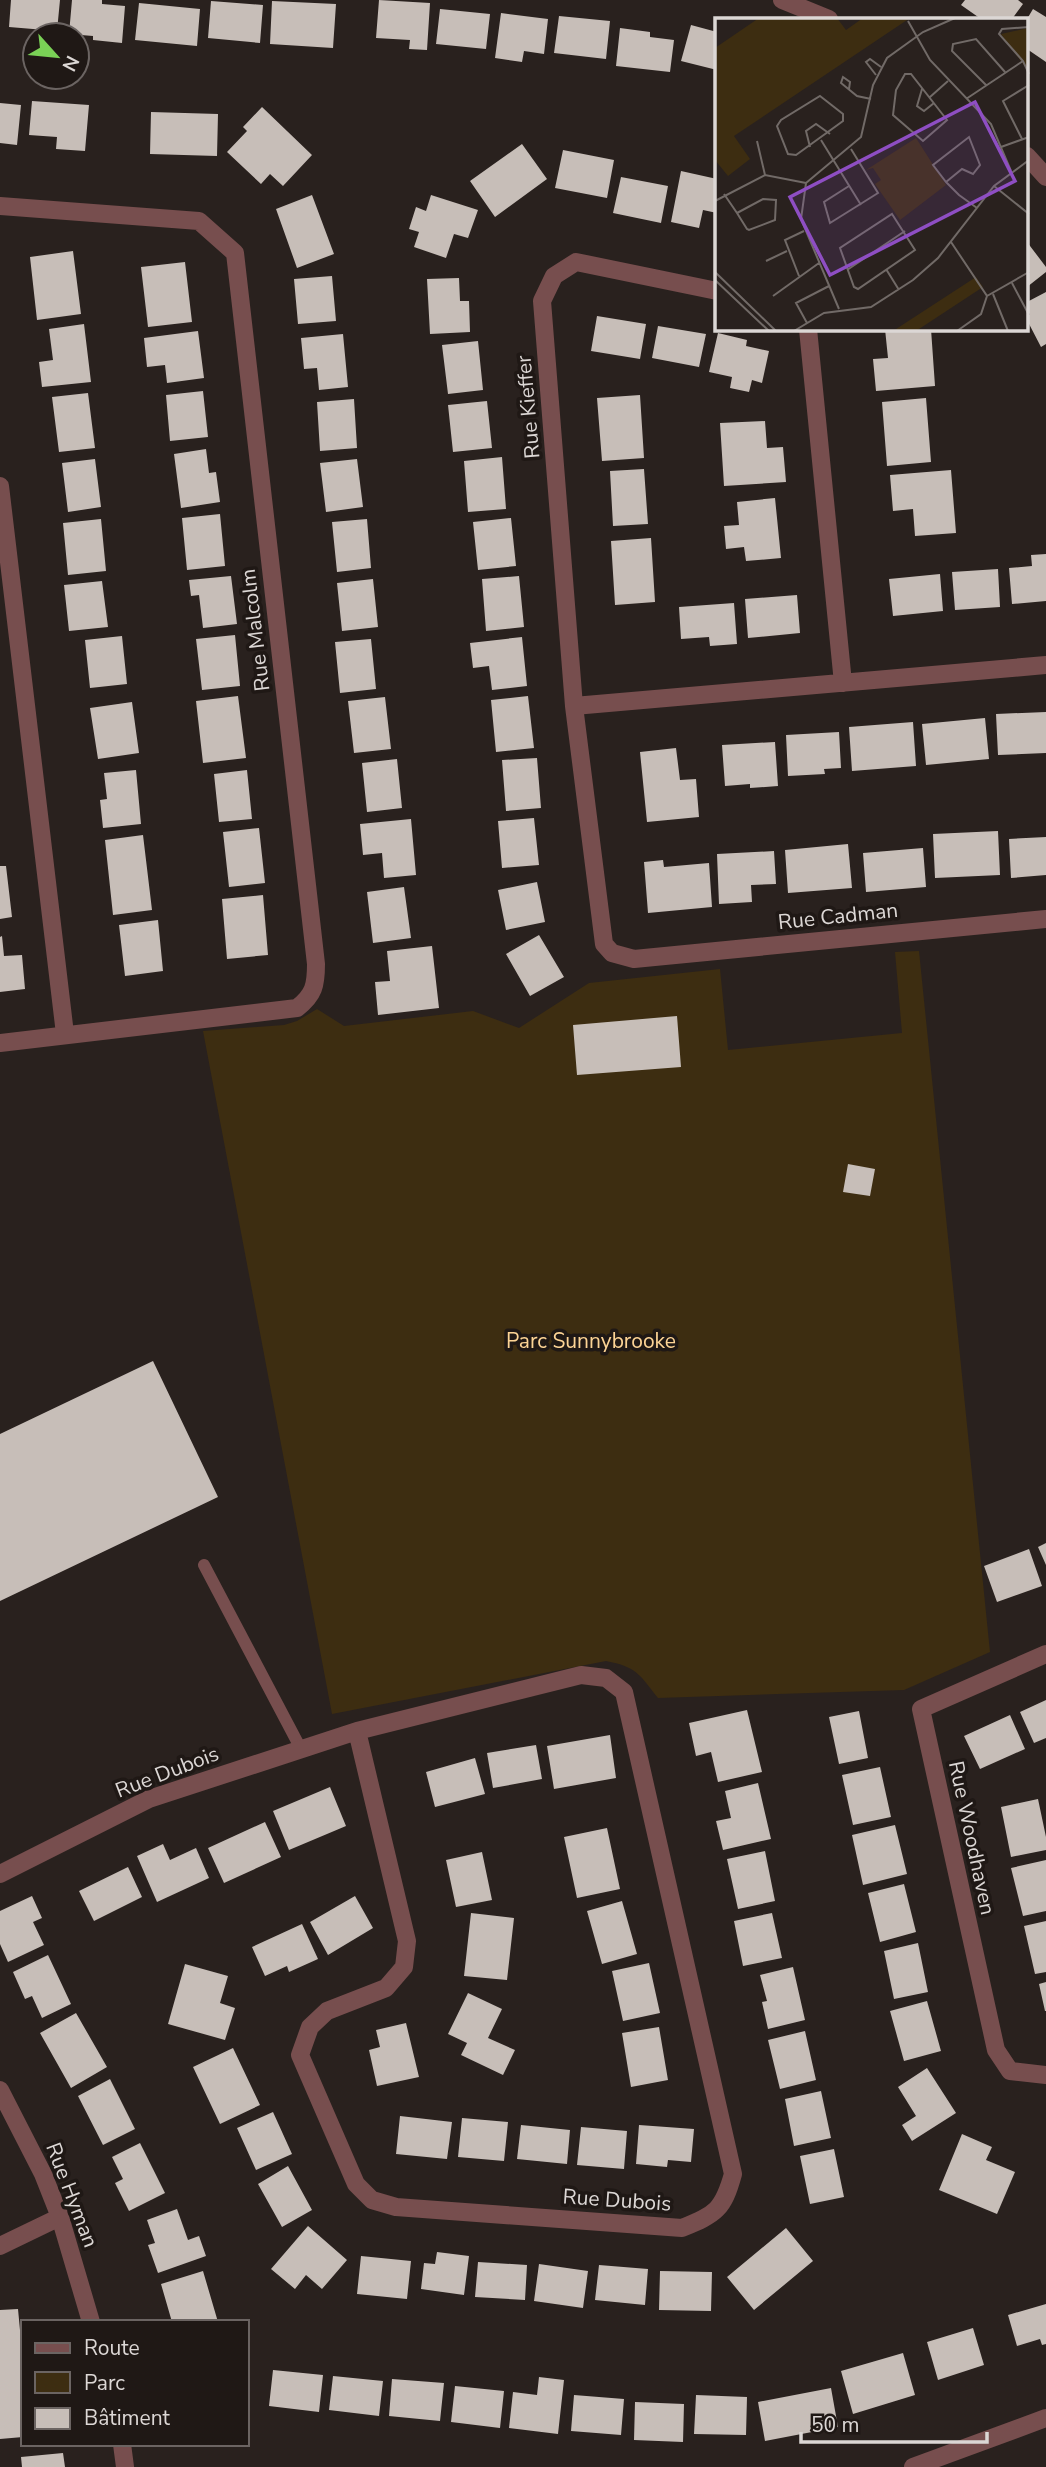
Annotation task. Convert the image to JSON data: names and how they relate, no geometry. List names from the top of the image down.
{
  "streets": {
    "street": [
      "Rue Kieffer",
      "Rue Malcolm",
      "Rue Cadman",
      "Rue Dubois",
      "Rue Woodhaven",
      "Rue Hyman"
    ]
  },
  "crossings": [
    ["Rue Kieffer", "Rue Cadman"]
  ],
  "parks": ["Parc Sunnybrooke"],
  "legend": ["Route", "Parc", "Bâtiment"],
  "scale_bar": "50 m",
  "north": "bottom right"
}
